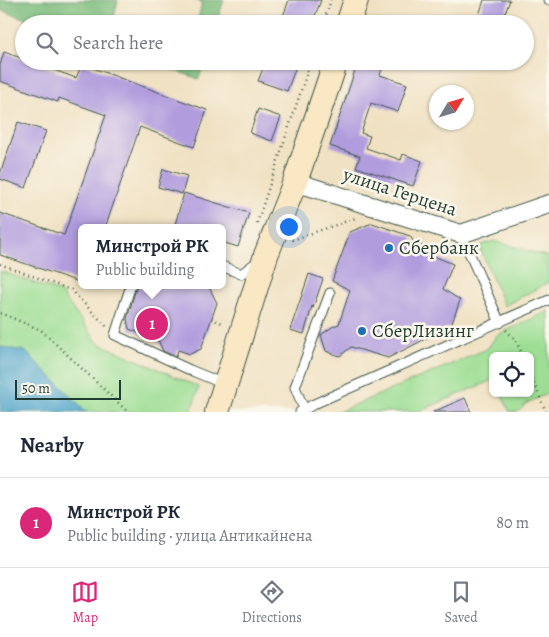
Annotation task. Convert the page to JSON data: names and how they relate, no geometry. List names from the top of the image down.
{
  "streets": {
    "street": ["улица Герцена"]
  },
  "places": ["Сбербанк", "СберЛизинг"],
  "scale_bar": "50 m",
  "north": "top right",
  "page": {
    "search": "Search here",
    "popup": ["Минстрой РК", "Public building"],
    "pins": "1",
    "scale": "50 m",
    "heading": "Nearby",
    "list": [
      {
        "mark": "1",
        "name": "Минстрой РК",
        "note": "Public building · улица Антикайнена",
        "value": "80 m"
      }
    ],
    "nav": ["Map", "Directions", "Saved"]
  }
}
